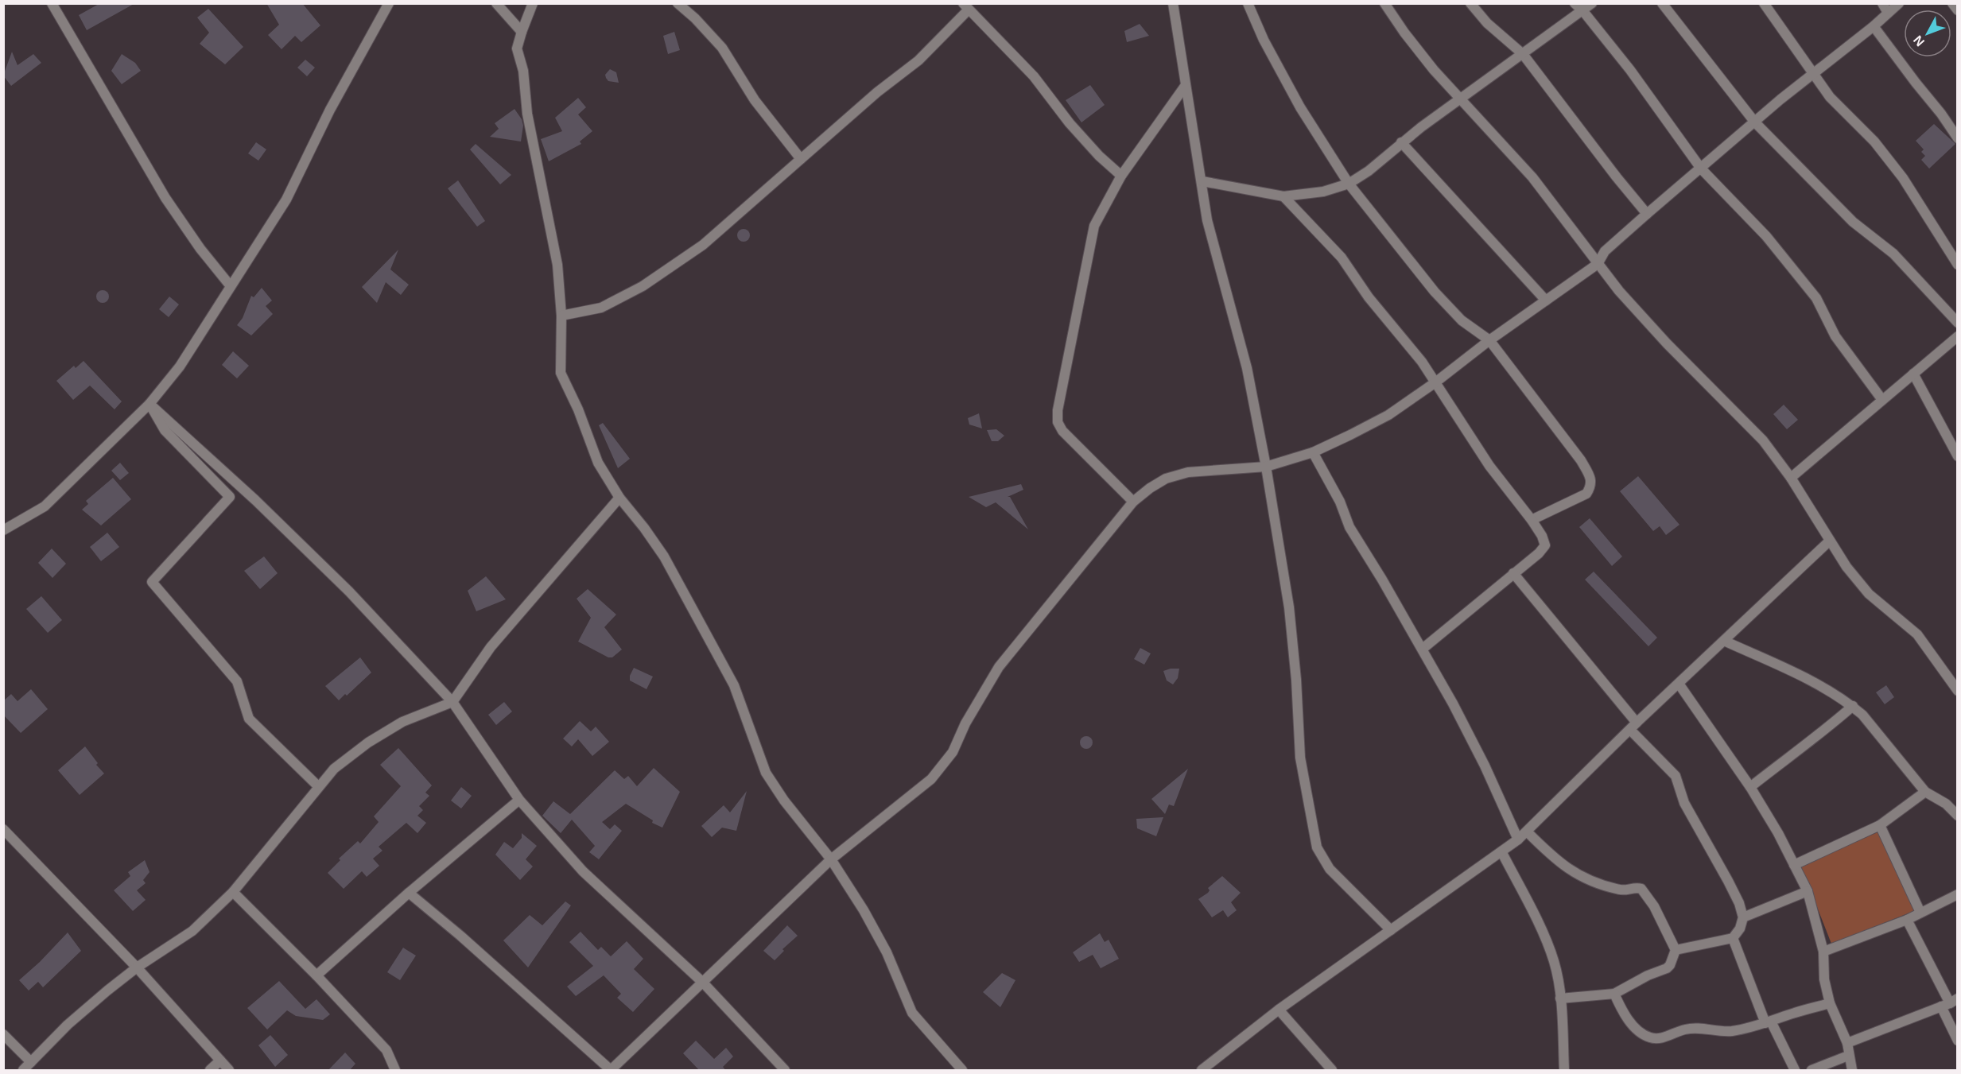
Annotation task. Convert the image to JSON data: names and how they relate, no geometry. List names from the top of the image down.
{
  "north": "bottom left"
}
